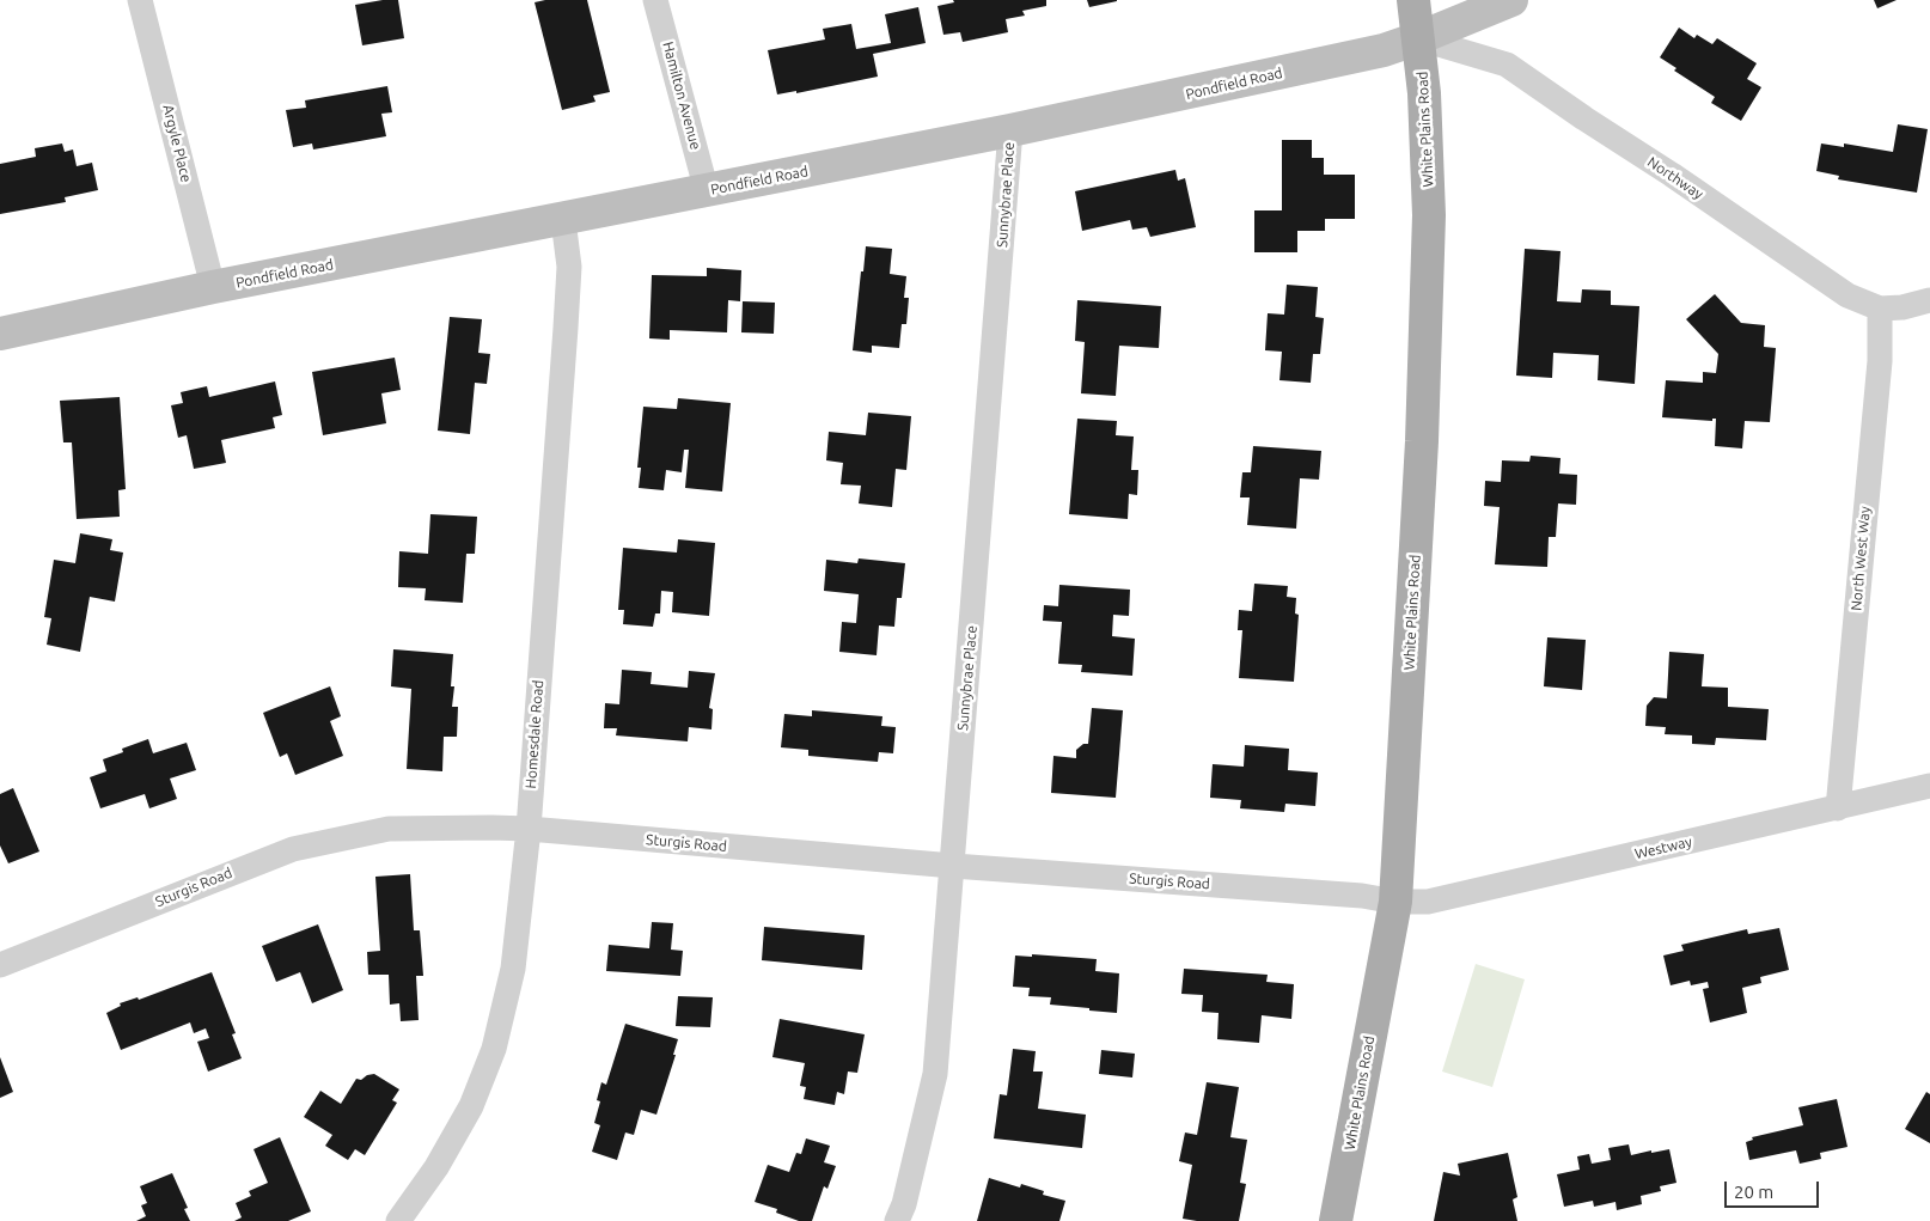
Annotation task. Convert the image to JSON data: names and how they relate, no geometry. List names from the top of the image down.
{
  "streets": {
    "main road": ["White Plains Road"],
    "street": [
      "Pondfield Road",
      "Hamilton Avenue",
      "Argyle Place",
      "Northway",
      "Sunnybrae Place",
      "North West Way",
      "Homesdale Road",
      "Sturgis Road",
      "Westway"
    ]
  },
  "crossings": [
    ["Pondfield Road", "Hamilton Avenue"],
    ["Pondfield Road", "White Plains Road"],
    ["Pondfield Road", "Argyle Place"],
    ["Pondfield Road", "Northway"],
    ["Pondfield Road", "Sunnybrae Place"],
    ["Pondfield Road", "Homesdale Road"],
    ["White Plains Road", "Northway"],
    ["White Plains Road", "Sturgis Road"],
    ["White Plains Road", "Westway"],
    ["Northway", "North West Way"],
    ["Sunnybrae Place", "Sturgis Road"],
    ["North West Way", "Westway"],
    ["Homesdale Road", "Sturgis Road"],
    ["Sturgis Road", "Westway"]
  ],
  "scale_bar": "20 m"
}
